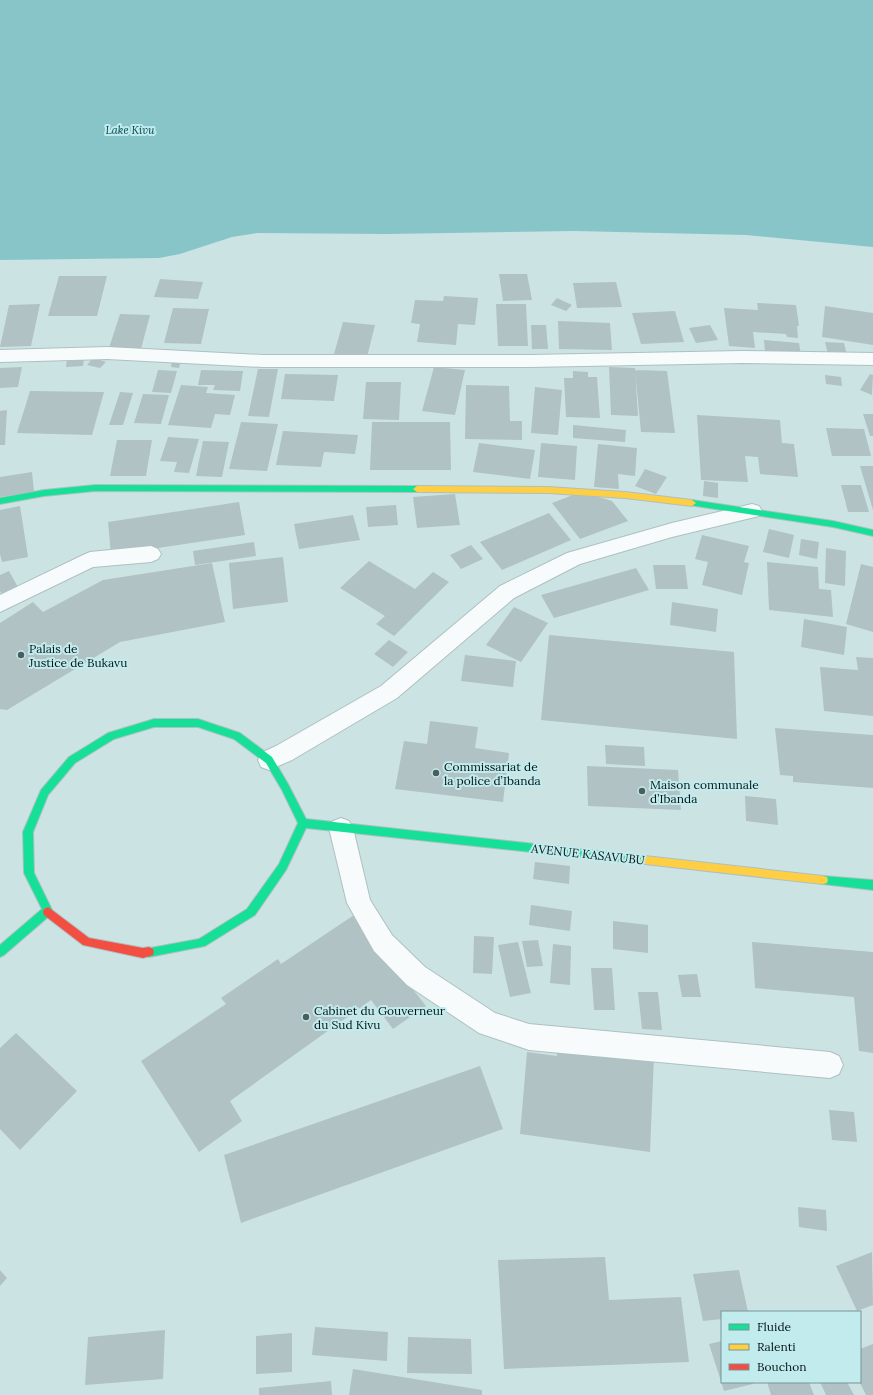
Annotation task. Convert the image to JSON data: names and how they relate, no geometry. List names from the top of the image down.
{
  "streets": {
    "street": ["AVENUE KASAVUBU"]
  },
  "water": ["Lake Kivu"],
  "places": [
    "Palais de Justice de Bukavu",
    "Commissariat de la police d’Ibanda",
    "Maison communale d’Ibanda",
    "Cabinet du Gouverneur du Sud Kivu"
  ],
  "legend": ["Fluide", "Ralenti", "Bouchon"]
}
